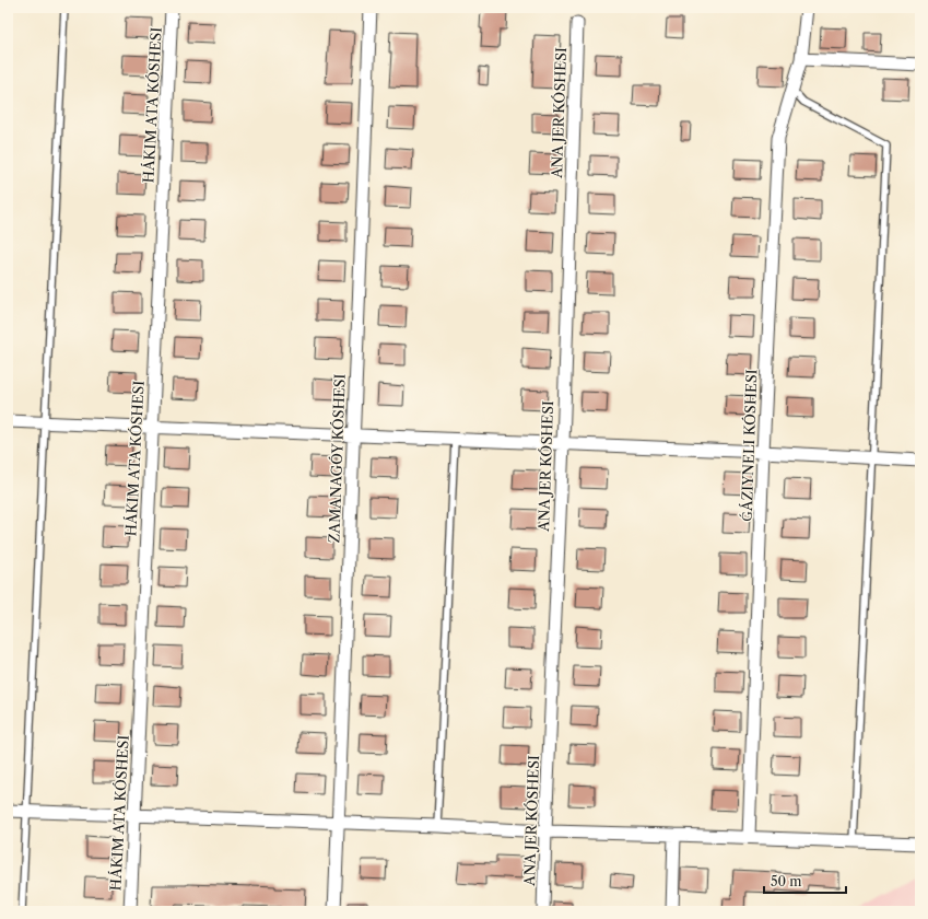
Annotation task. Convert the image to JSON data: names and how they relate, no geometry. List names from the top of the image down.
{
  "streets": {
    "street": [
      "HÁKIM ATA KÓSHESI",
      "ANA JER KÓSHESI",
      "ǴÁZIYNELI KÓSHESI",
      "ZAMANAGÓY KÓSHESI"
    ]
  },
  "scale_bar": "50 m"
}
